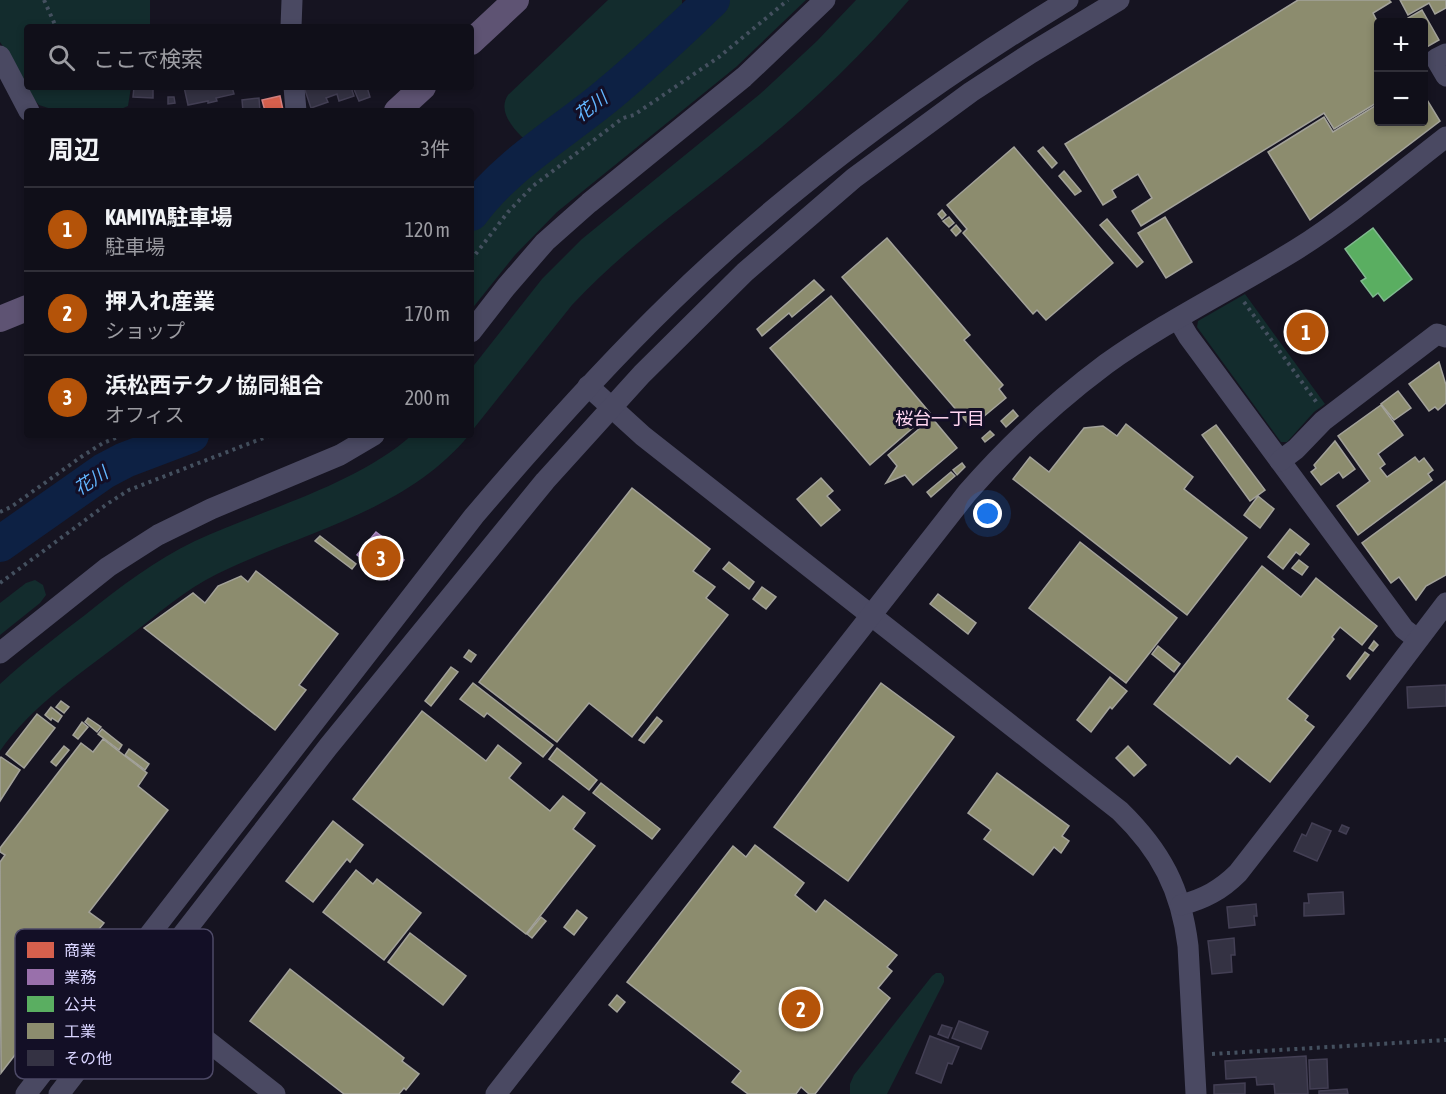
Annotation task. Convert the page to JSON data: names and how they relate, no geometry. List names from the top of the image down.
{
  "districts": ["桜台一丁目"],
  "water": ["花川"],
  "legend": [
    "商業",
    "業務",
    "公共",
    "工業",
    "その他"
  ],
  "page": {
    "map_buttons": ["+", "−"],
    "search": "ここで検索",
    "heading": ["周辺", "3件"],
    "list": [
      {
        "mark": "1",
        "name": "KAMIYA駐車場",
        "note": "駐車場",
        "value": "120 m"
      },
      {
        "mark": "2",
        "name": "押入れ産業",
        "note": "ショップ",
        "value": "170 m"
      },
      {
        "mark": "3",
        "name": "浜松西テクノ協同組合",
        "note": "オフィス",
        "value": "200 m"
      }
    ],
    "pins": ["1", "3", "2"]
  }
}
